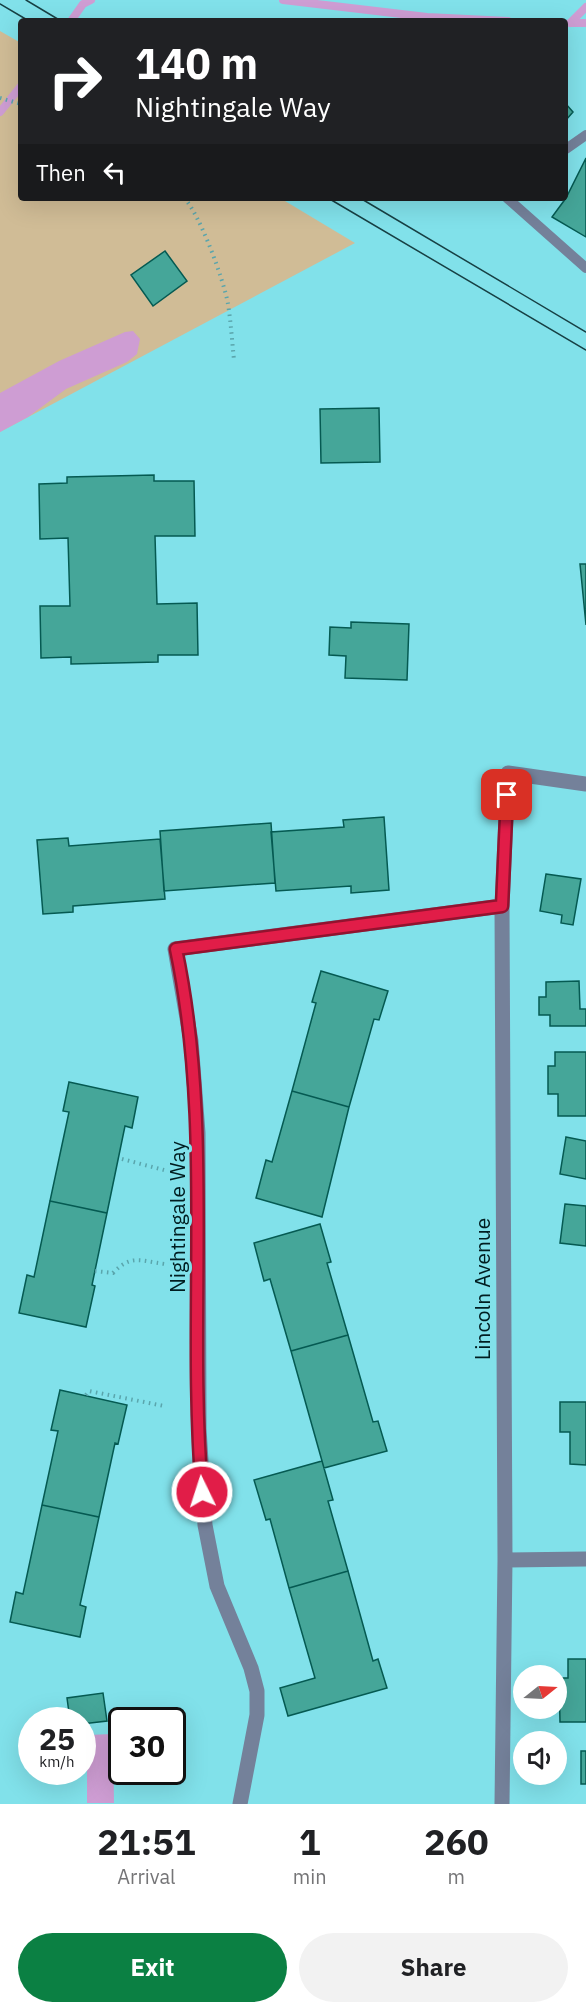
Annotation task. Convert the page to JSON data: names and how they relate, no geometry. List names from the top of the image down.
{
  "streets": {
    "street": ["Nightingale Way", "Lincoln Avenue"]
  },
  "crossings": [
    ["Nightingale Way", "Lincoln Avenue"]
  ],
  "north": "right",
  "page": {
    "turn": ["140 m", "Nightingale Way"],
    "then": "Then",
    "speed": "25 km/h",
    "limit": "30",
    "eta": [
      "21:51",
      "Arrival",
      "1",
      "min",
      "260",
      "m"
    ],
    "buttons": ["Exit", "Share"]
  }
}
